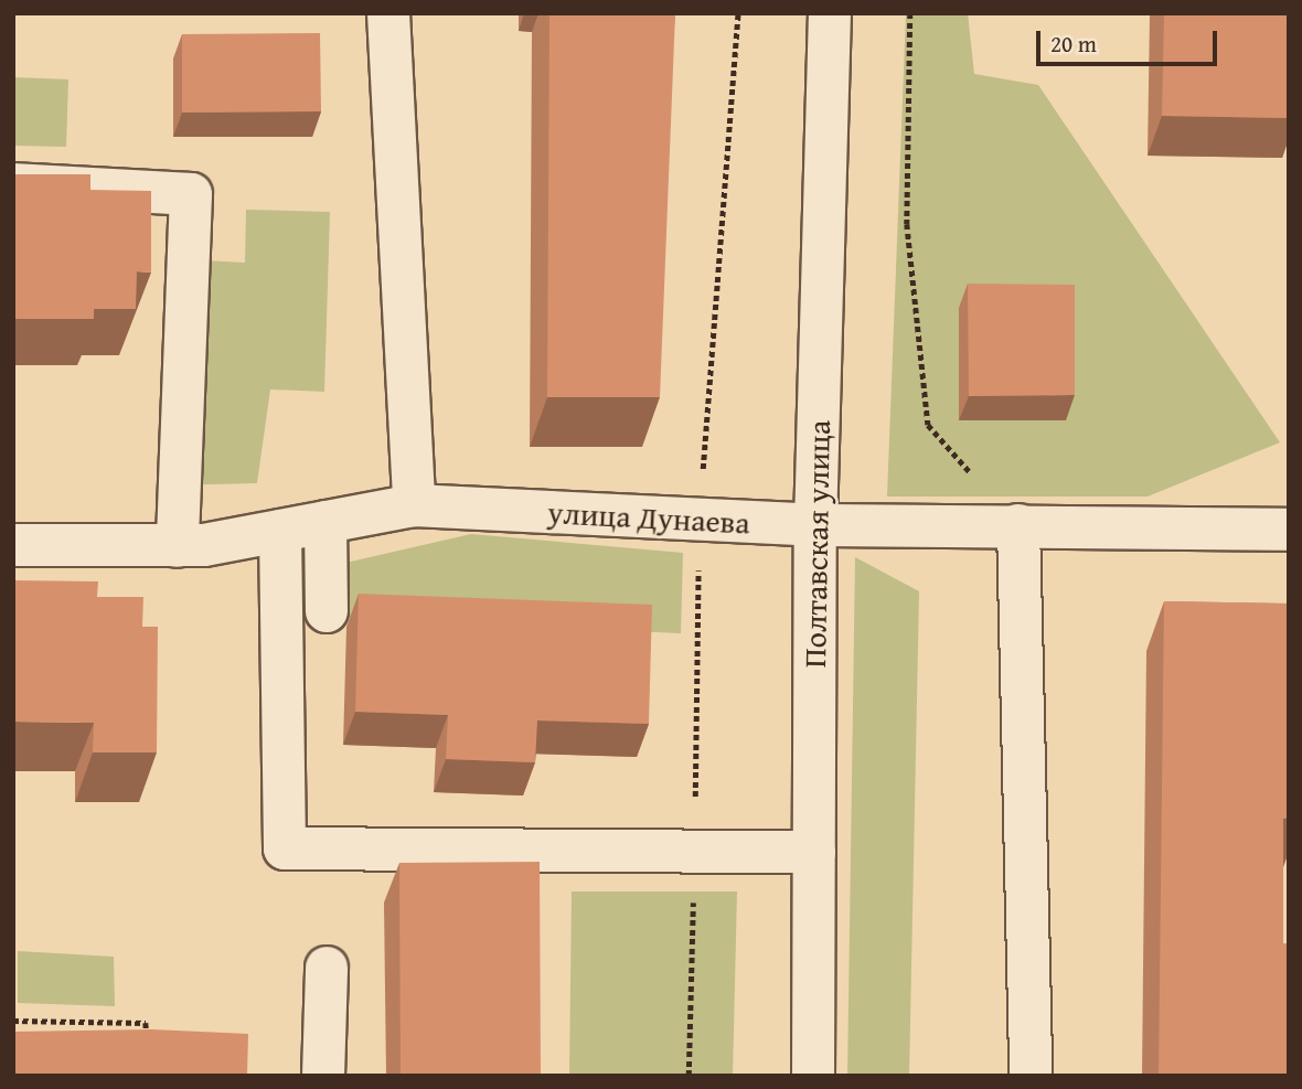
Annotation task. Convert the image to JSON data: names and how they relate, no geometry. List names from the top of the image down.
{
  "streets": {
    "street": ["улица Дунаева", "Полтавская улица"]
  },
  "crossings": [
    ["улица Дунаева", "Полтавская улица"]
  ],
  "scale_bar": "20 m"
}
